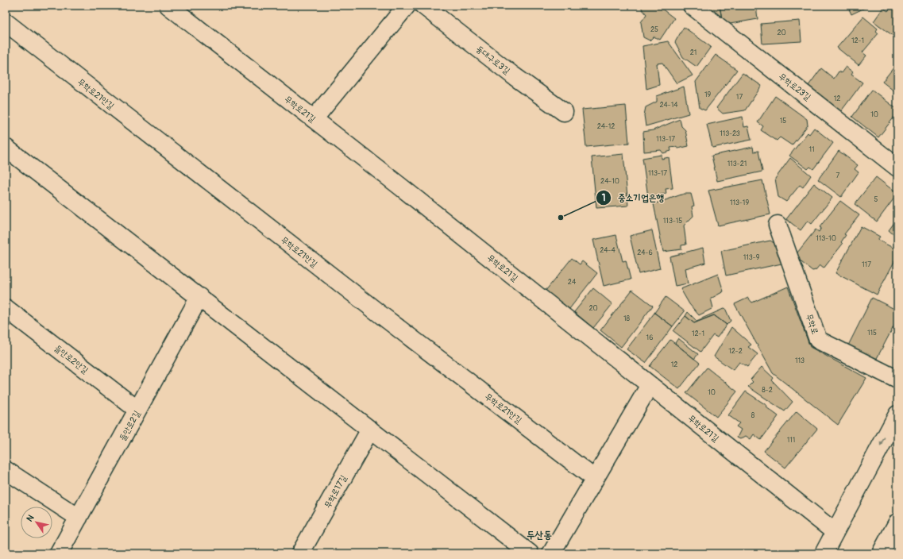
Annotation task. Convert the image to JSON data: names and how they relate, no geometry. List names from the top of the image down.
{
  "streets": {
    "street": [
      "동대구로3길",
      "무학로23길",
      "무학로21안길",
      "무학로21길",
      "무학로",
      "들안로2안길",
      "들안로2길",
      "무학로17길"
    ]
  },
  "crossings": [
    ["들안로2안길", "들안로2길"]
  ],
  "districts": ["두산동"],
  "places": ["중소기업은행"],
  "house_numbers": [
    "25",
    "20",
    "12-1",
    "21",
    "19",
    "17",
    "12",
    "24-14",
    "10",
    "15",
    "24-12",
    "113-23",
    "113-17",
    "11",
    "113-21",
    "113-17",
    "7",
    "24-10",
    "5",
    "113-19",
    "113-15",
    "113-10",
    "24-4",
    "24-6",
    "113-9",
    "117",
    "24",
    "20",
    "18",
    "115",
    "12-1",
    "16",
    "12-2",
    "113",
    "12",
    "8-2",
    "10",
    "8",
    "111"
  ],
  "north": "top left"
}
